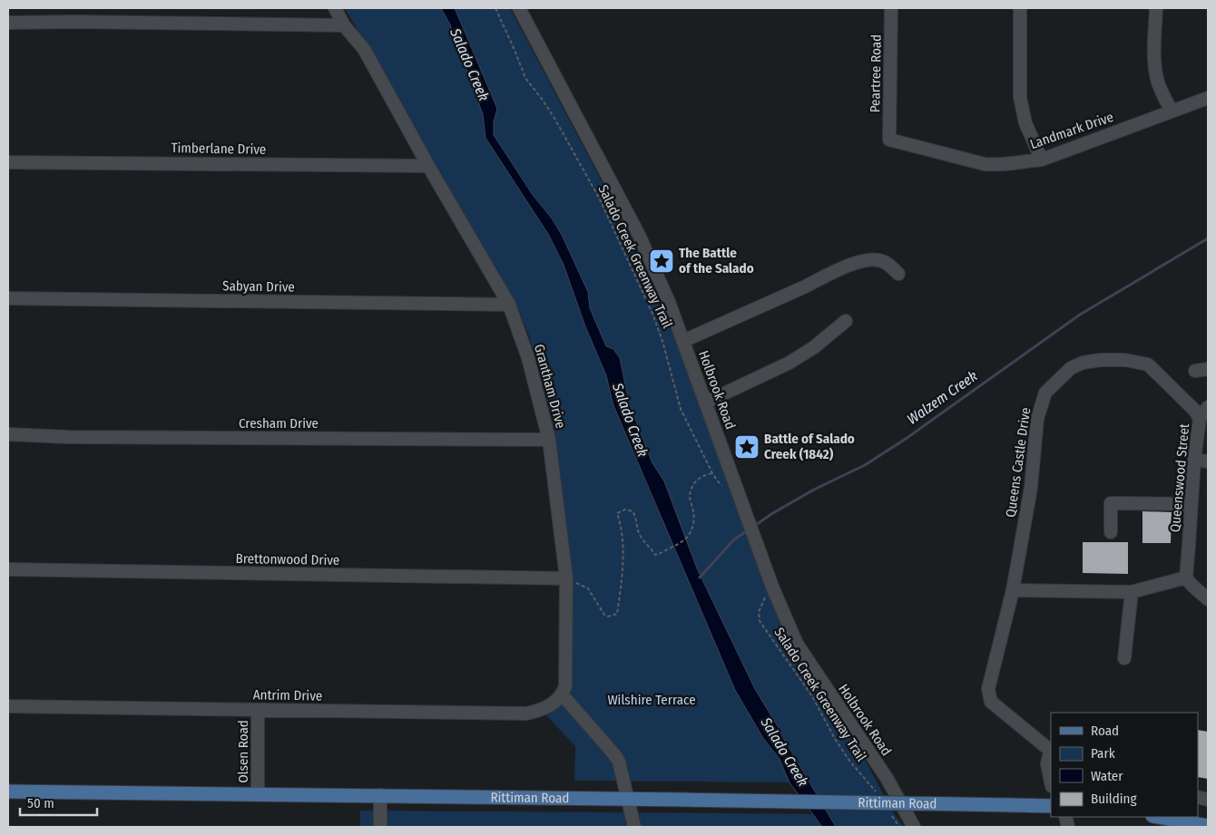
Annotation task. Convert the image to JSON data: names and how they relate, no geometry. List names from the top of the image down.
{
  "streets": {
    "main road": ["Rittiman Road"],
    "street": [
      "Peartree Road",
      "Landmark Drive",
      "Timberlane Drive",
      "Sabyan Drive",
      "Grantham Drive",
      "Holbrook Road",
      "Cresham Drive",
      "Queens Castle Drive",
      "Queenswood Street",
      "Brettonwood Drive",
      "Antrim Drive",
      "Olsen Road"
    ],
    "path": ["Salado Creek Greenway Trail"]
  },
  "crossings": [
    ["Peartree Road", "Landmark Drive"],
    ["Timberlane Drive", "Grantham Drive"],
    ["Sabyan Drive", "Grantham Drive"],
    ["Grantham Drive", "Cresham Drive"],
    ["Grantham Drive", "Brettonwood Drive"],
    ["Grantham Drive", "Antrim Drive"],
    ["Queens Castle Drive", "Queenswood Street"],
    ["Antrim Drive", "Olsen Road"],
    ["Olsen Road", "Rittiman Road"]
  ],
  "water": ["Salado Creek", "Walzem Creek"],
  "parks": ["Wilshire Terrace"],
  "places": {
    "place": ["The Battle of the Salado", "Battle of Salado Creek (1842)"]
  },
  "legend": [
    "Road",
    "Park",
    "Water",
    "Building"
  ],
  "scale_bar": "50 m"
}
